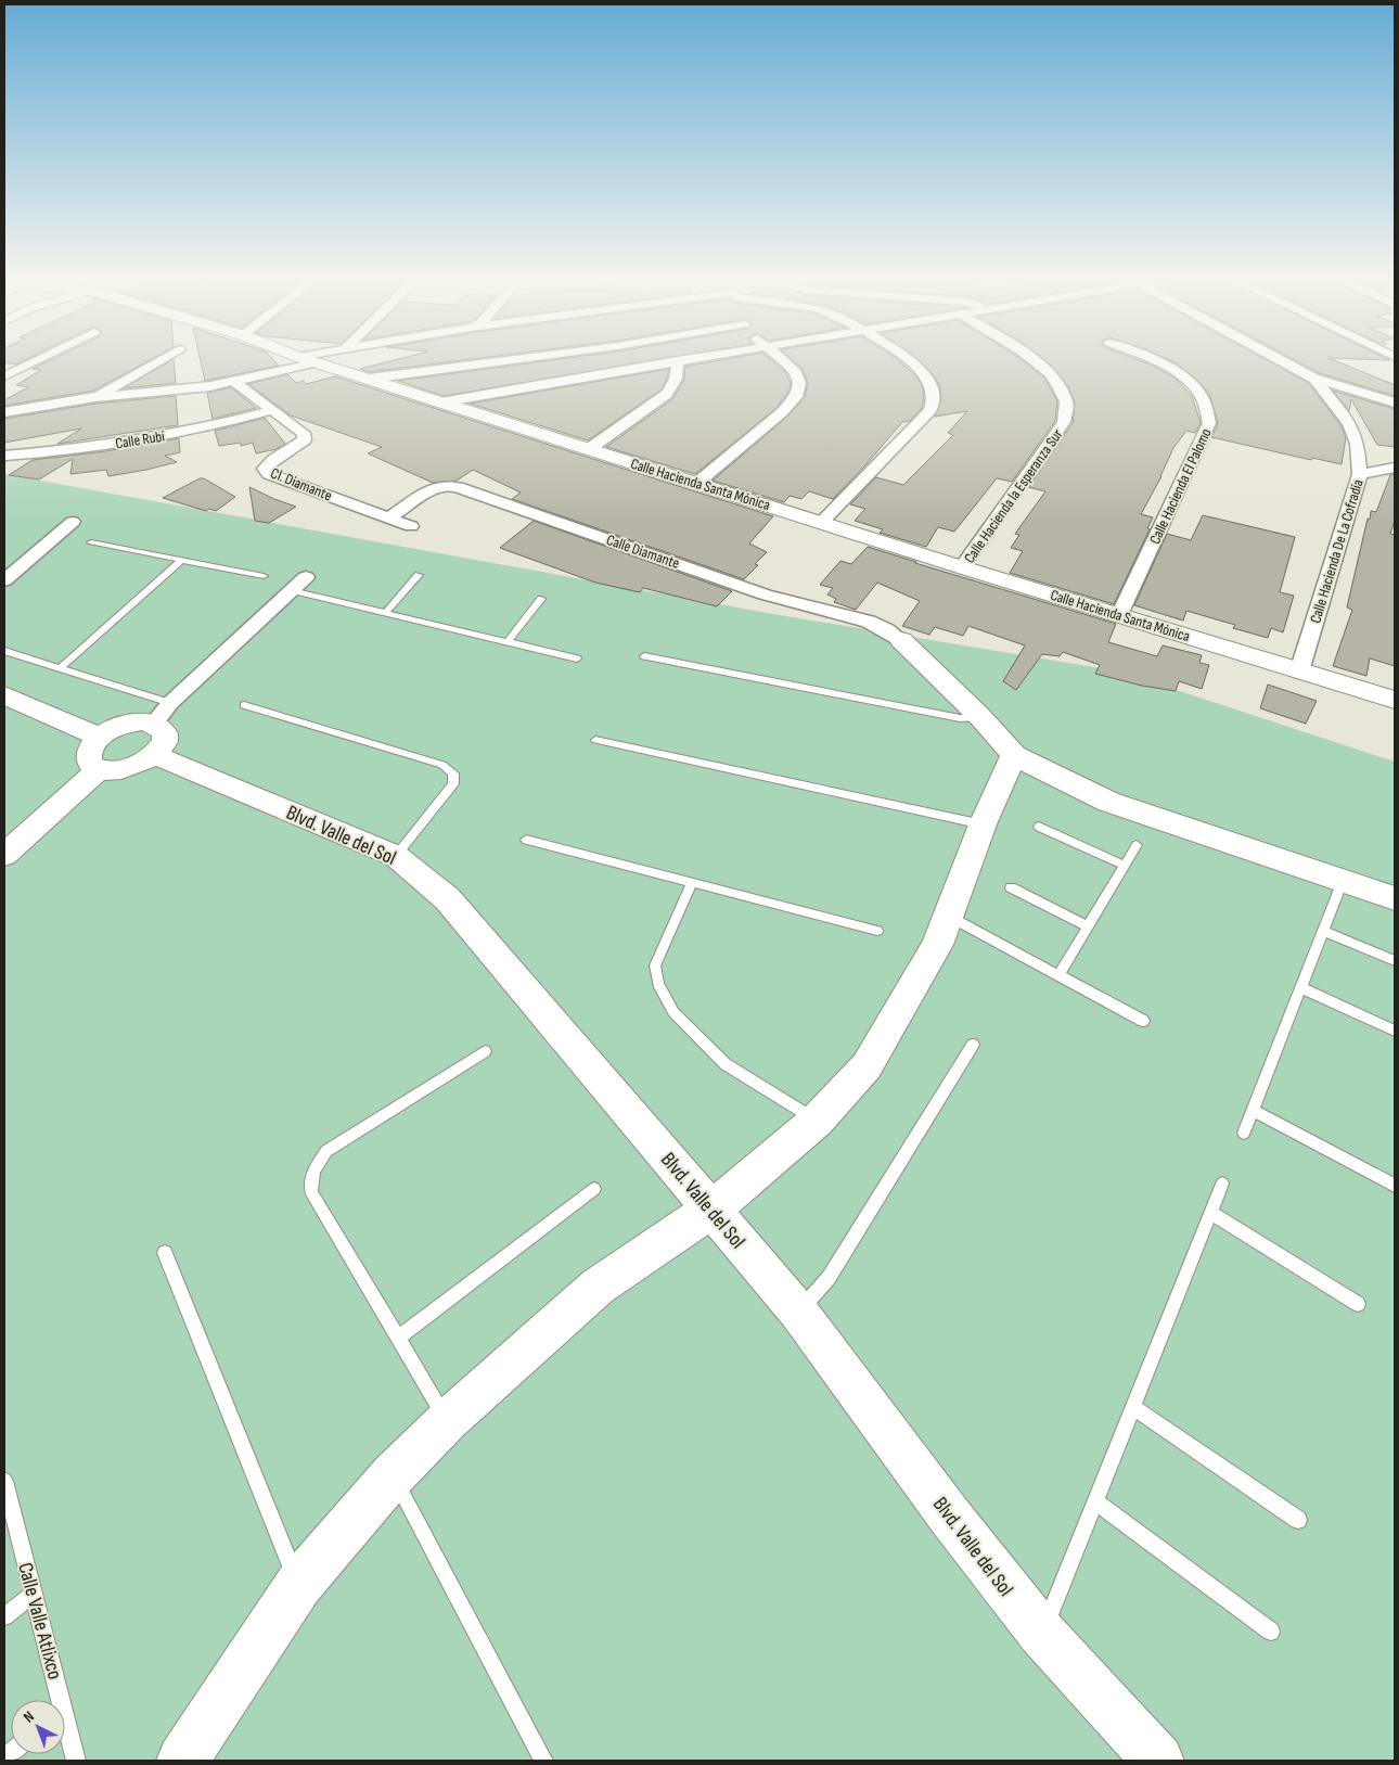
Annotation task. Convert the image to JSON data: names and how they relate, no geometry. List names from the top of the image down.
{
  "streets": {
    "street": [
      "Calle Rubí",
      "Cl. Diamante",
      "Calle Hacienda Santa Mónica",
      "Calle Hacienda El Palomo",
      "Calle Hacienda la Esperanza Sur",
      "Calle Diamante",
      "Calle Hacienda De La Cofradía",
      "Blvd. Valle del Sol"
    ],
    "lane": ["Calle Valle Atlixco"]
  },
  "crossings": [
    ["Calle Rubí", "Cl. Diamante"],
    ["Cl. Diamante", "Calle Diamante"],
    ["Calle Hacienda Santa Mónica", "Calle Hacienda El Palomo"],
    ["Calle Hacienda Santa Mónica", "Calle Hacienda la Esperanza Sur"],
    ["Calle Hacienda Santa Mónica", "Calle Hacienda De La Cofradía"]
  ],
  "north": "top left"
}
